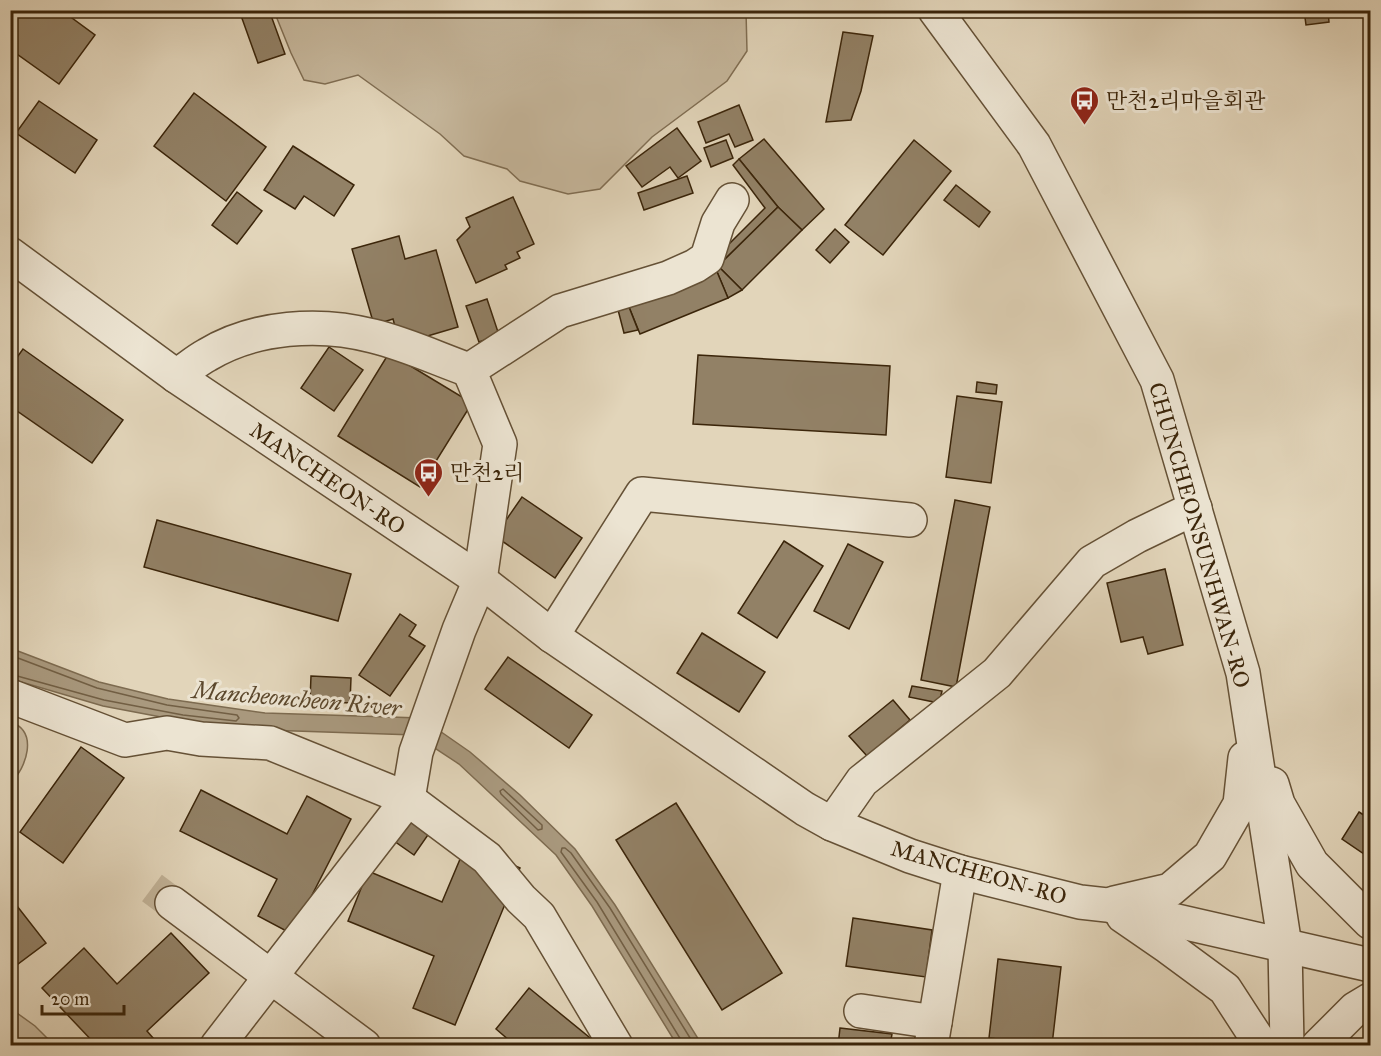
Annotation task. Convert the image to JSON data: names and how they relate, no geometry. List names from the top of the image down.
{
  "streets": {
    "street": ["MANCHEON-RO", "CHUNCHEONSUNHWAN-RO"]
  },
  "crossings": [
    ["MANCHEON-RO", "CHUNCHEONSUNHWAN-RO"]
  ],
  "water": ["Mancheoncheon River"],
  "places": {
    "bus stop": ["만천2리마을회관", "만천2리"]
  },
  "scale_bar": "20 m"
}
